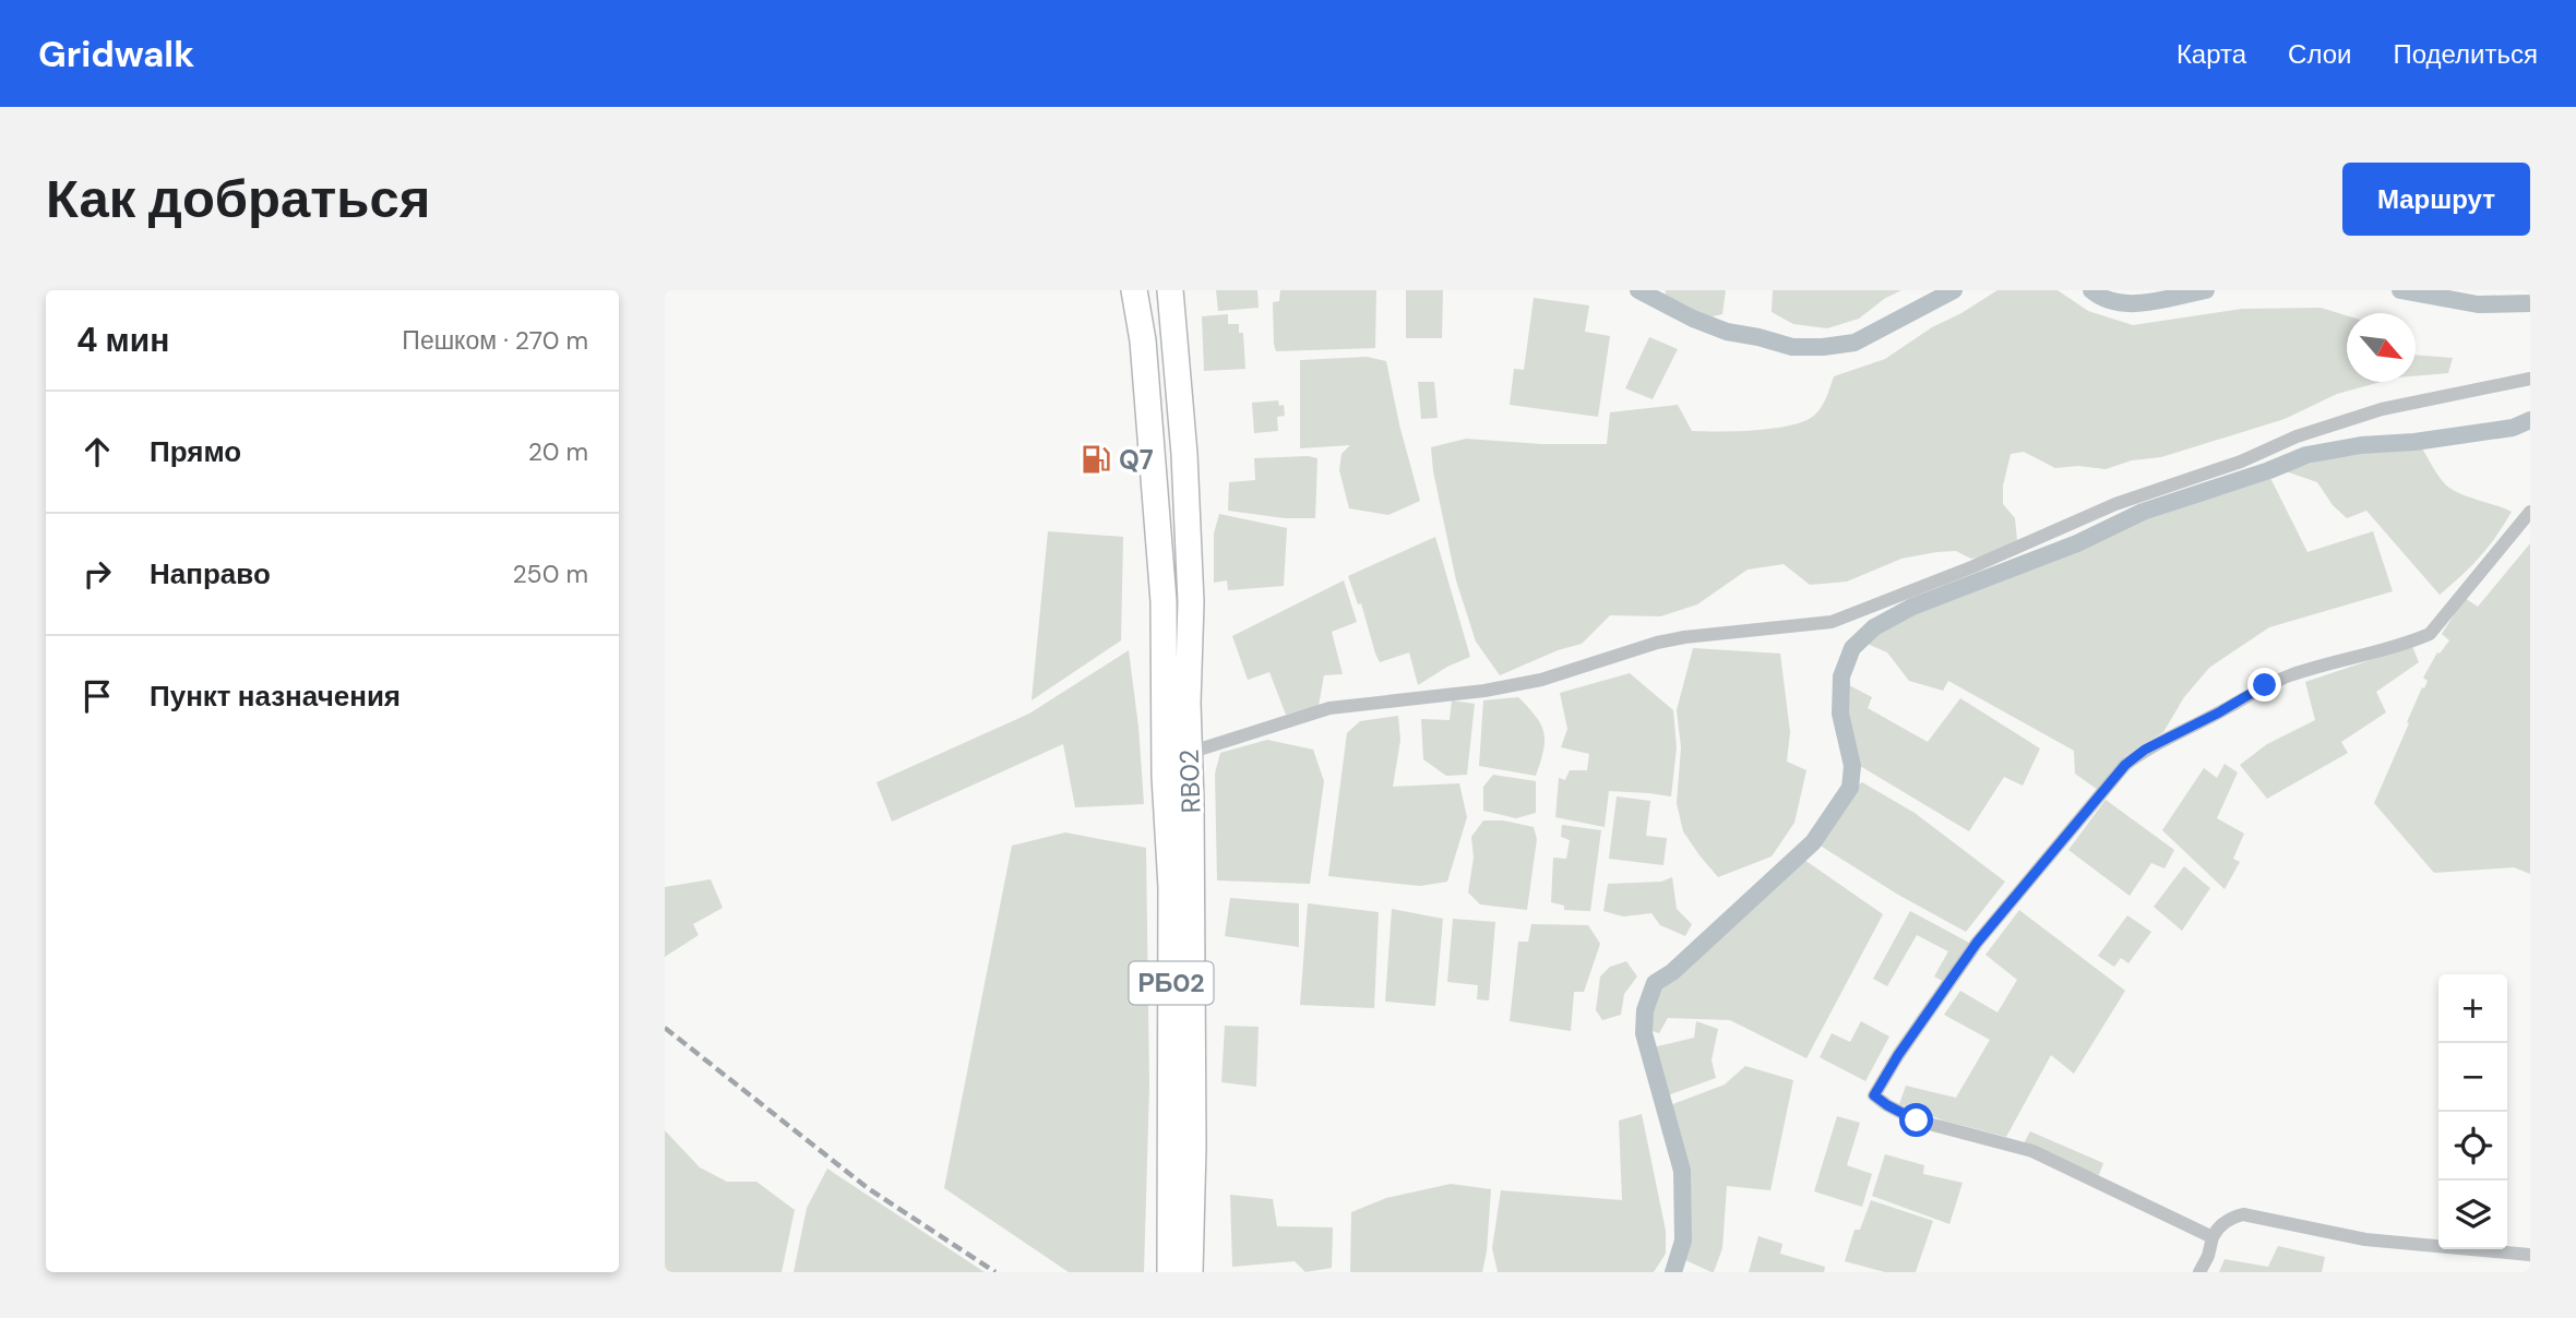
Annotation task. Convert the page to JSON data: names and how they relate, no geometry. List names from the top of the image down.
{
  "streets": {
    "highway": ["RB02", "РБ02"]
  },
  "places": {
    "fuel station": ["Q7"]
  },
  "north": "bottom right",
  "page": {
    "header": "Gridwalk",
    "nav": ["Карта", "Слои", "Поделиться"],
    "buttons": "Маршрут",
    "title": "Как добраться",
    "heading": ["4 мин", "Пешком · 270 m"],
    "list": [
      ["Прямо", "20 m"],
      ["Направо", "250 m"],
      "Пункт назначения"
    ],
    "map_buttons": ["+", "−"]
  }
}
